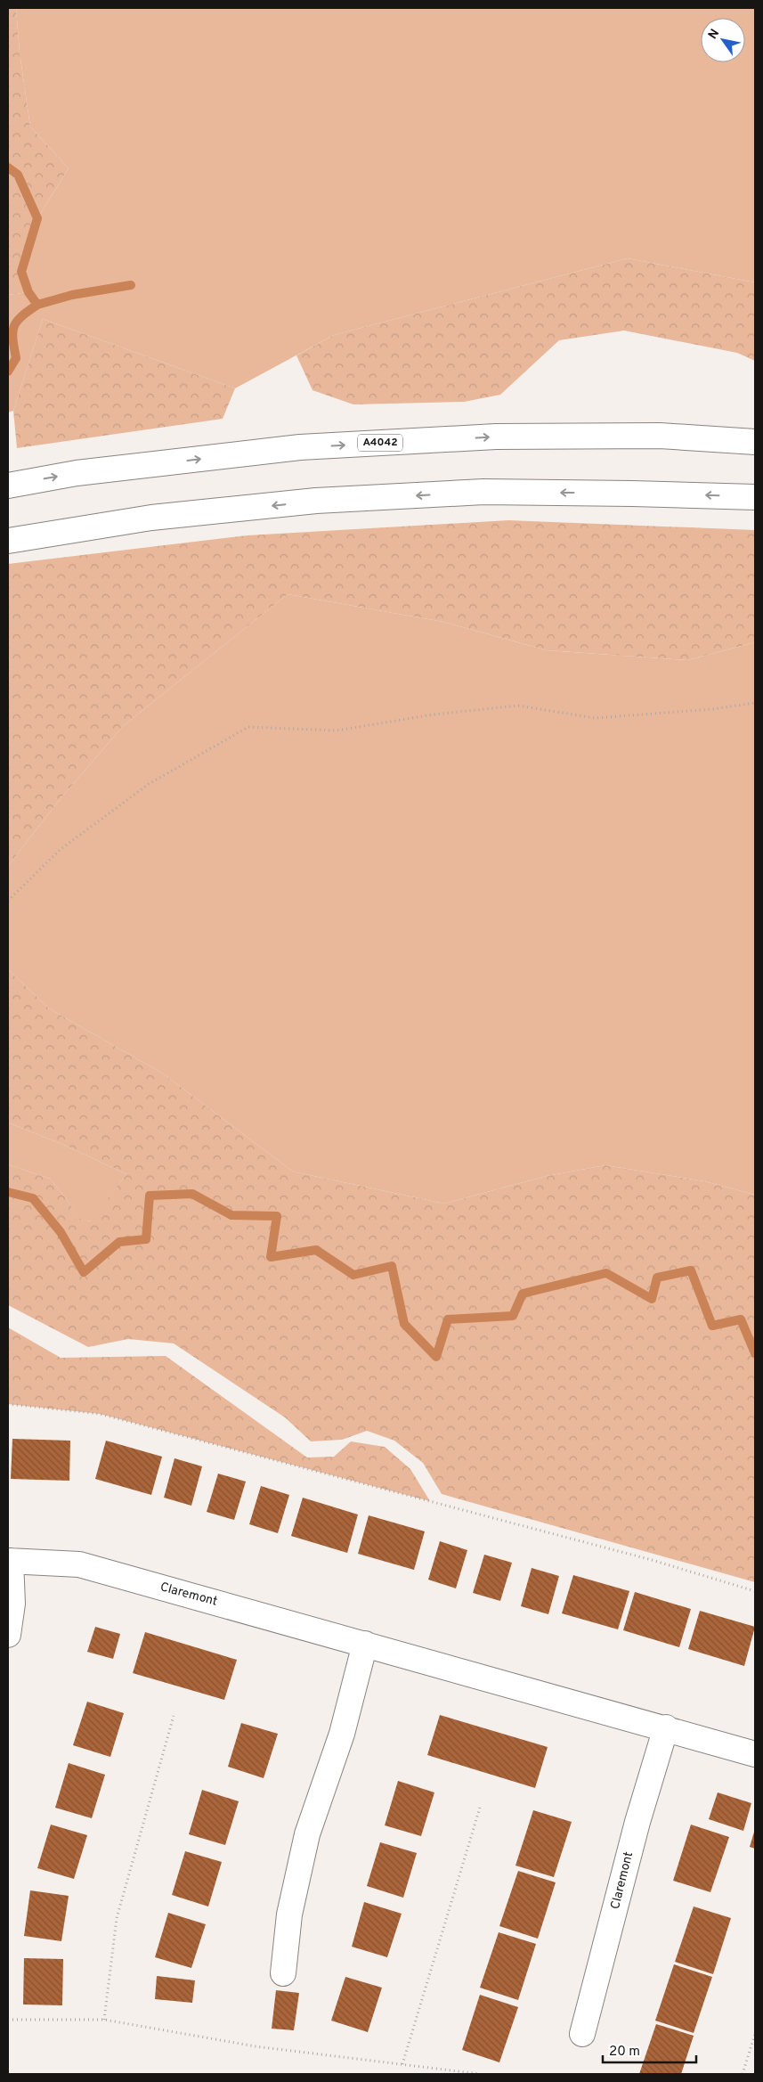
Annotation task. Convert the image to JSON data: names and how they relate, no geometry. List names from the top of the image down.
{
  "streets": {
    "main road": ["A4042", "Claremont"]
  },
  "scale_bar": "20 m",
  "north": "top left"
}
